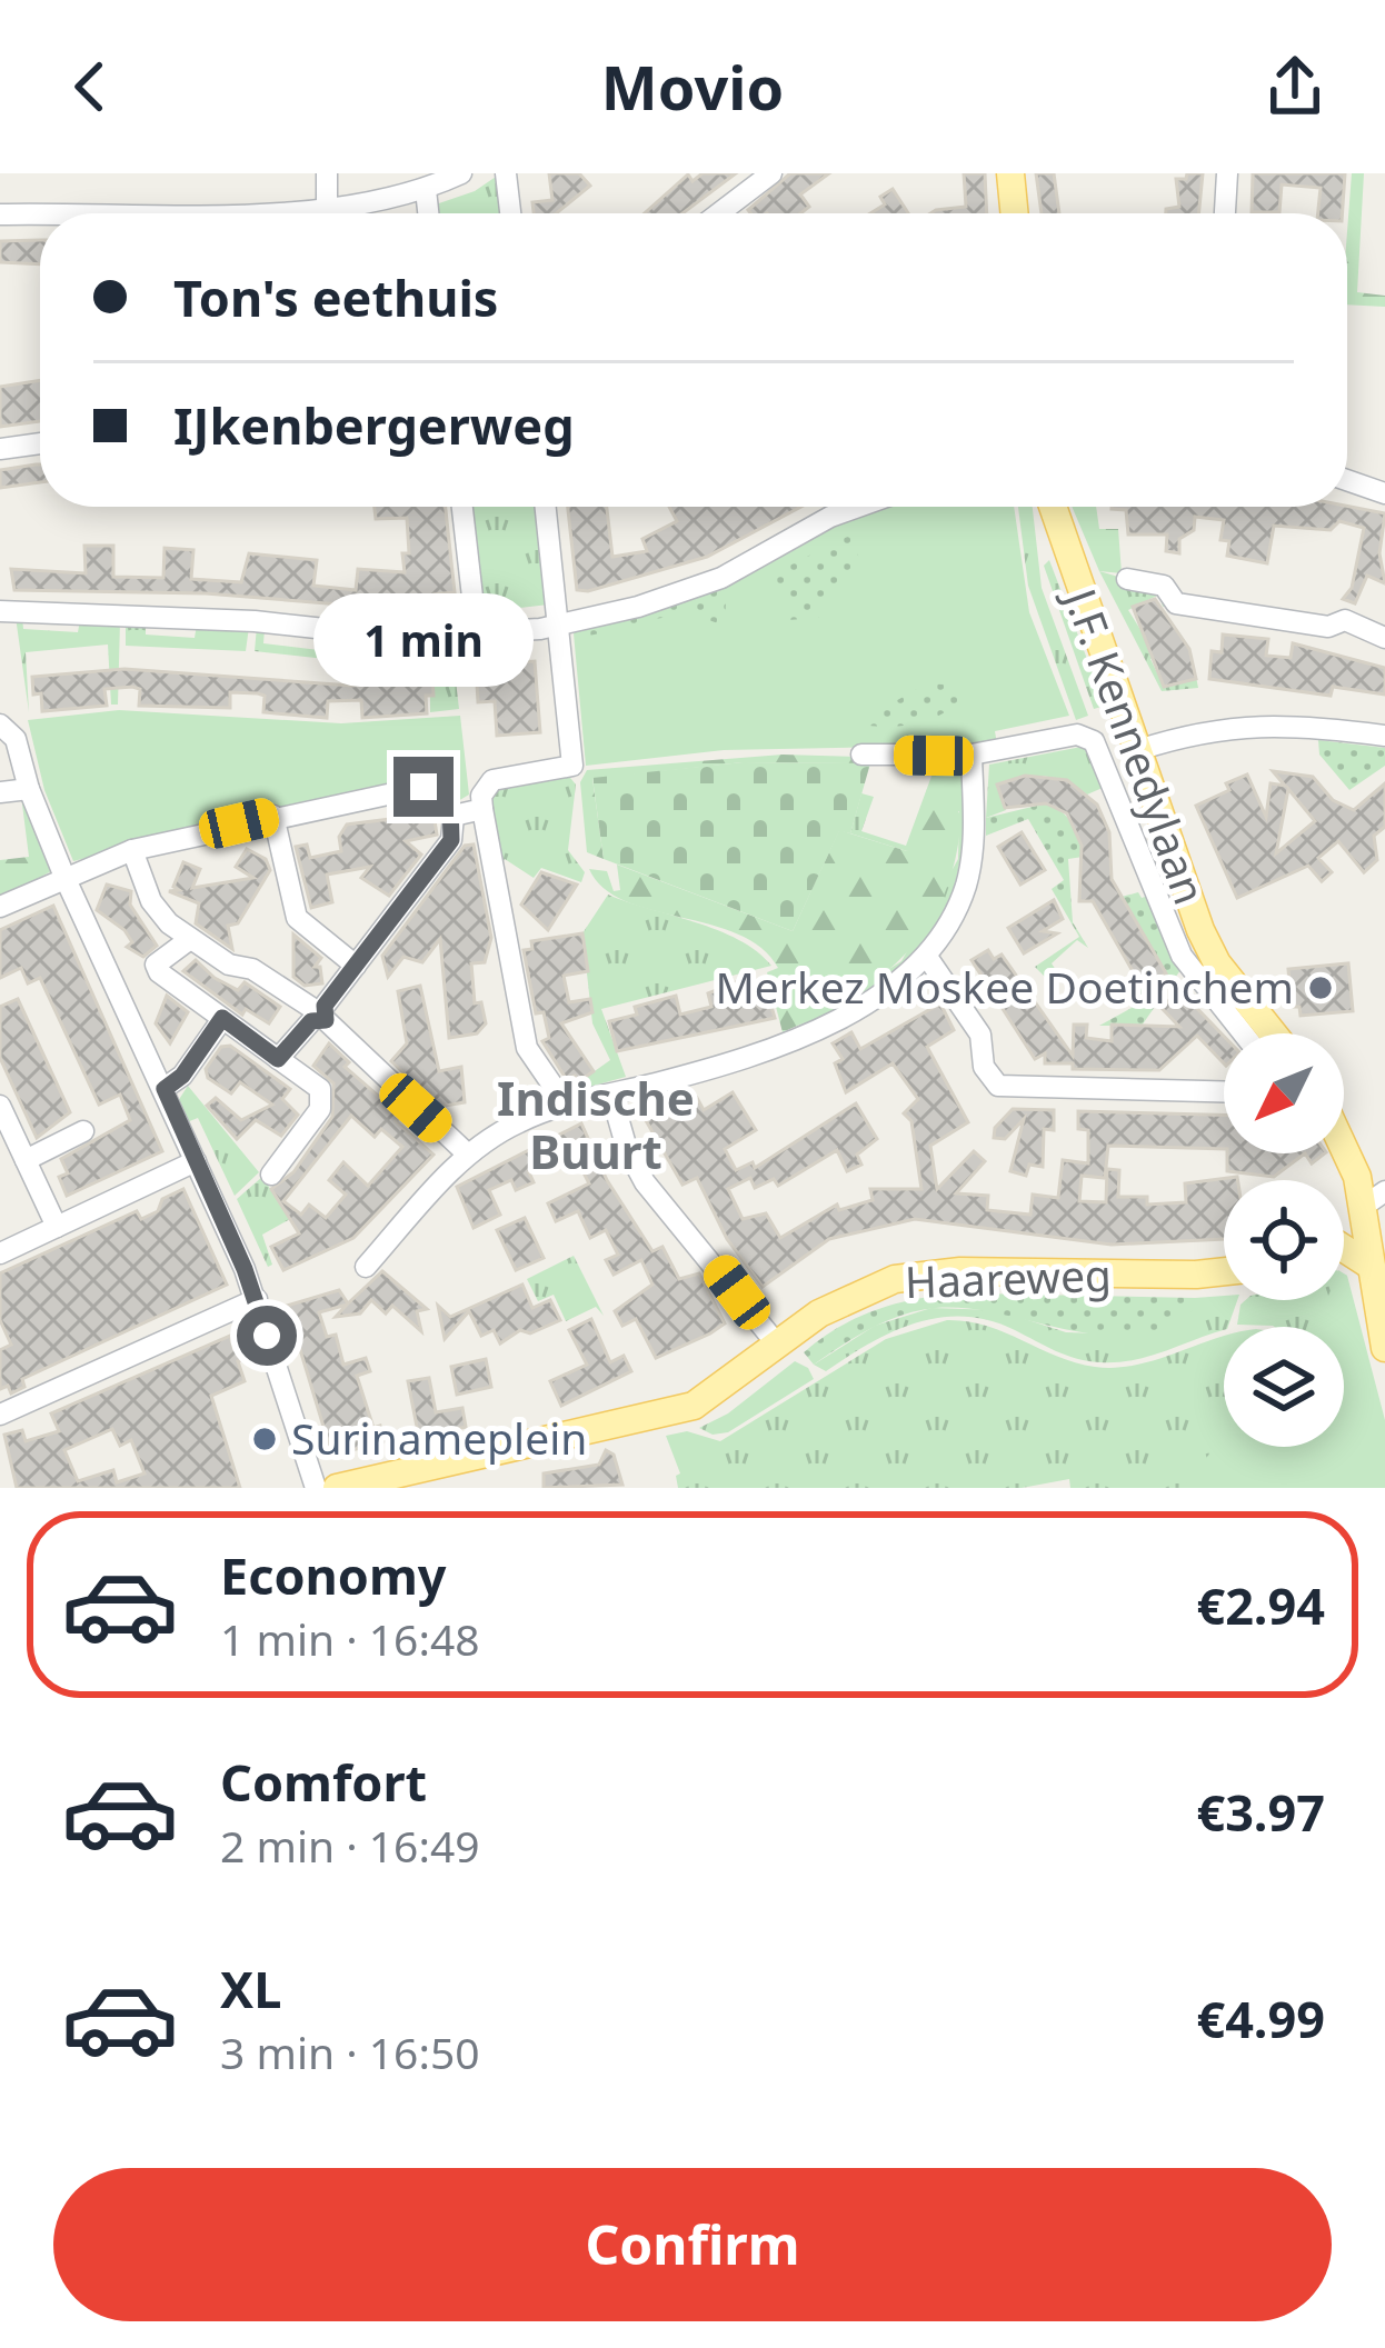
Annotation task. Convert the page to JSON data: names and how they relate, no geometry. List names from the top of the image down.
{
  "streets": {
    "main road": ["J.F. Kennedylaan", "Haareweg"]
  },
  "districts": ["Indische Buurt"],
  "places": ["Merkez Moskee Doetinchem", "Surinameplein"],
  "north": "bottom left",
  "page": {
    "header": "Movio",
    "banner": ["Ton's eethuis", "IJkenbergerweg"],
    "bubble": "1 min",
    "list": [
      {
        "name": "Economy",
        "note": "1 min · 16:48",
        "value": "€2.94"
      },
      {
        "name": "Comfort",
        "note": "2 min · 16:49",
        "value": "€3.97"
      },
      {
        "name": "XL",
        "note": "3 min · 16:50",
        "value": "€4.99"
      }
    ],
    "buttons": "Confirm"
  }
}
